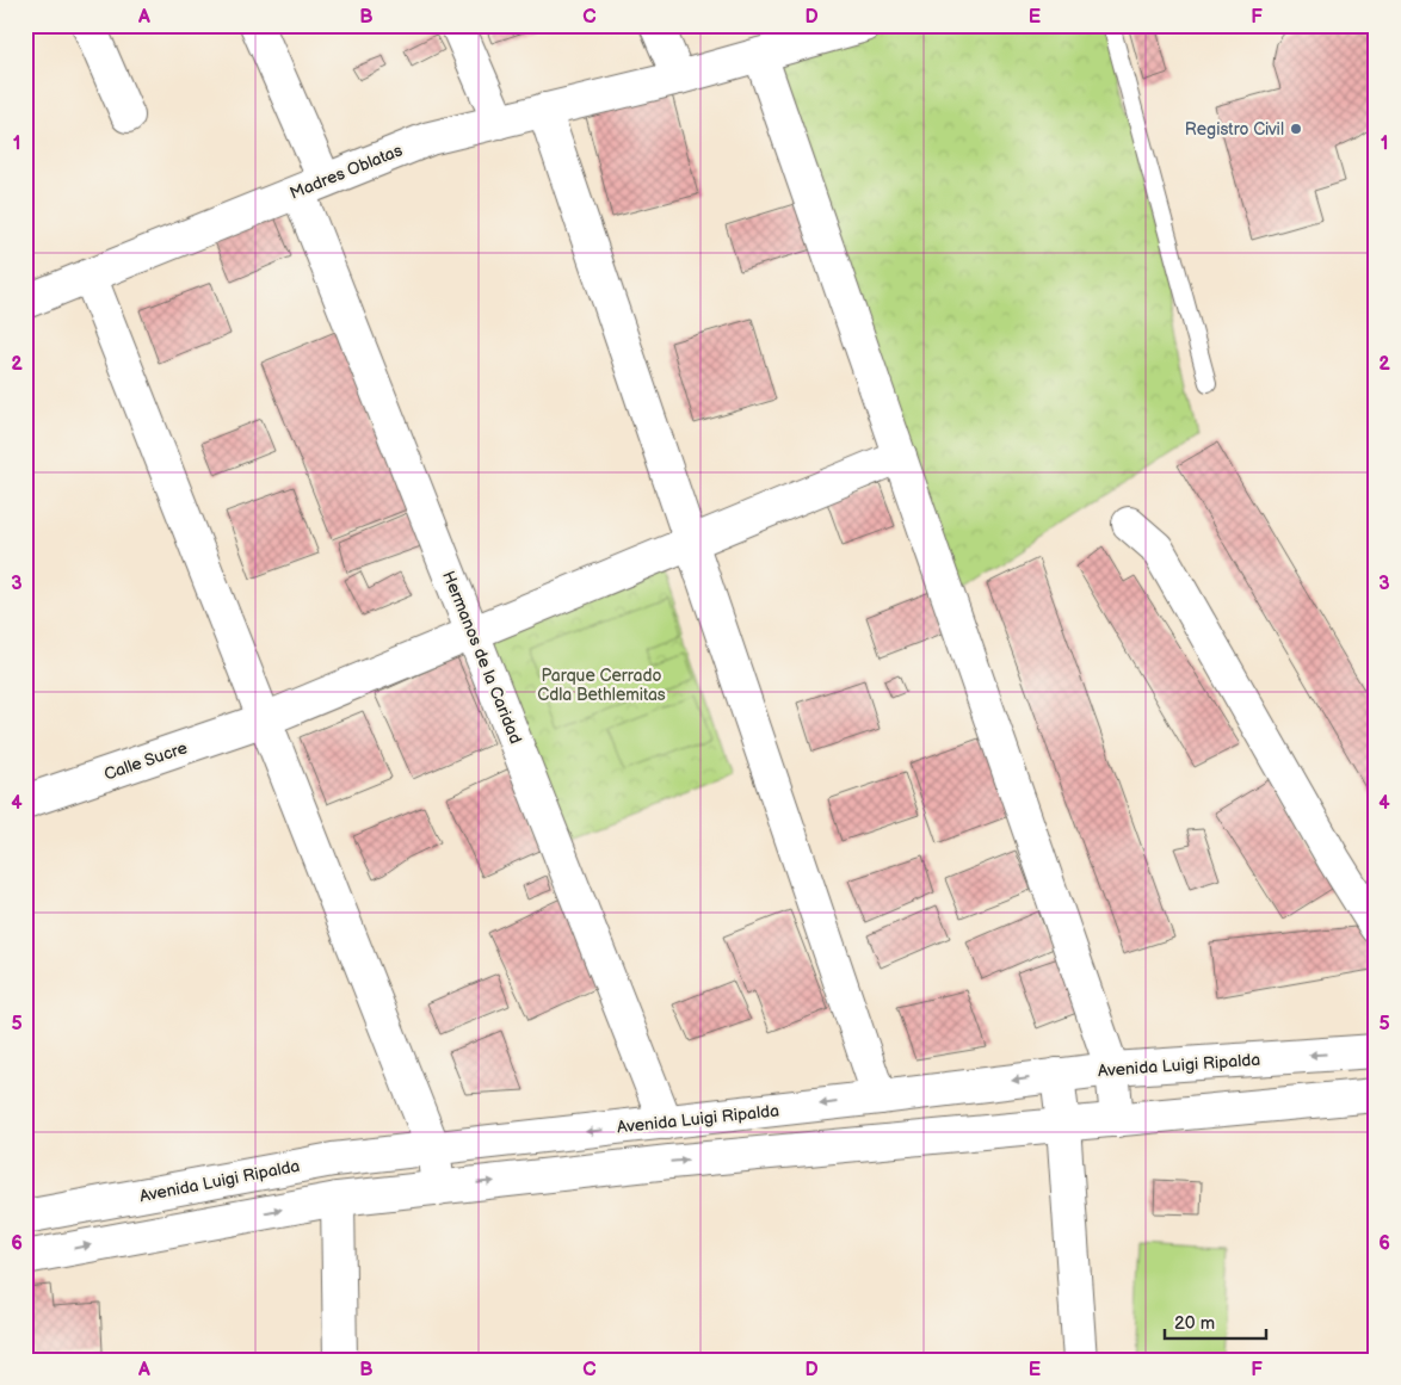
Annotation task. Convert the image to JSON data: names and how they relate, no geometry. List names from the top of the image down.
{
  "streets": {
    "street": [
      "Madres Oblatas",
      "Hermanos de la Caridad",
      "Calle Sucre",
      "Avenida Luigi Ripalda"
    ]
  },
  "crossings": [
    ["Madres Oblatas", "Hermanos de la Caridad"],
    ["Hermanos de la Caridad", "Calle Sucre"],
    ["Hermanos de la Caridad", "Avenida Luigi Ripalda"]
  ],
  "parks": ["Parque Cerrado Cdla Bethlemitas"],
  "places": ["Registro Civil"],
  "scale_bar": "20 m",
  "grid": {
    "columns": [
      "A",
      "B",
      "C",
      "D",
      "E",
      "F"
    ],
    "rows": [
      "1",
      "2",
      "3",
      "4",
      "5",
      "6"
    ]
  }
}
